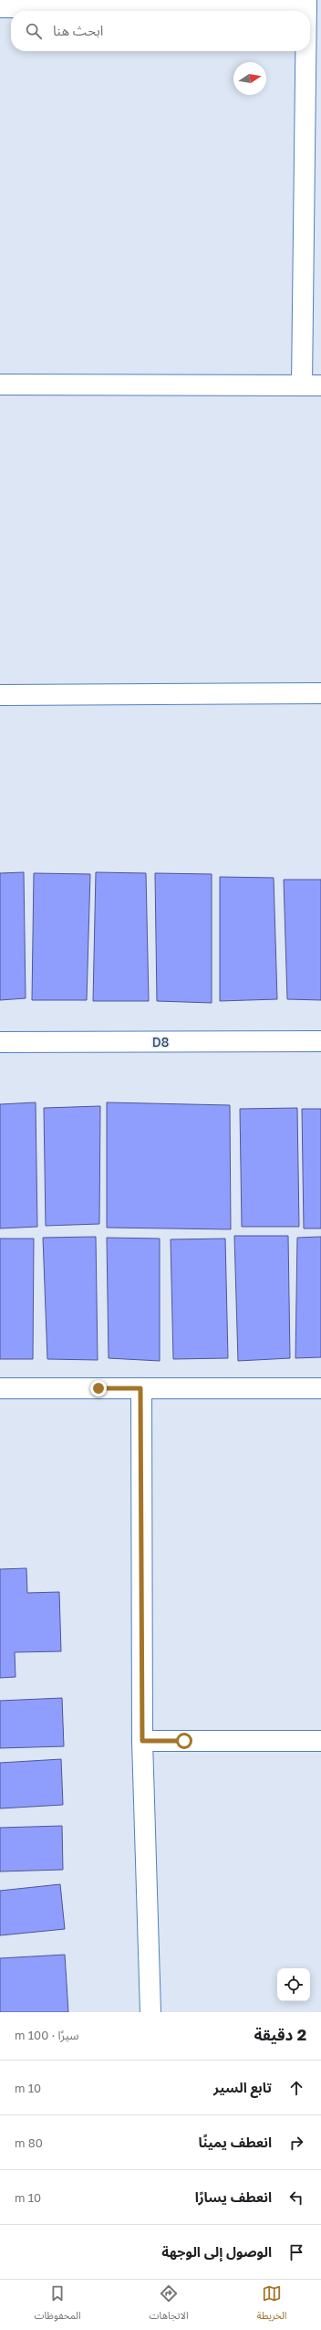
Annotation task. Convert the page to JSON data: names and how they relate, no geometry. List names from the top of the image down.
{
  "streets": {
    "street": ["D8"]
  },
  "north": "right",
  "page": {
    "search": "ابحث هنا",
    "heading": ["2 دقيقة", "سيرًا · 100 m"],
    "list": [
      ["تابع السير", "10 m"],
      ["انعطف يمينًا", "80 m"],
      ["انعطف يسارًا", "10 m"],
      "الوصول إلى الوجهة"
    ],
    "nav": ["الخريطة", "الاتجاهات", "المحفوظات"]
  }
}
